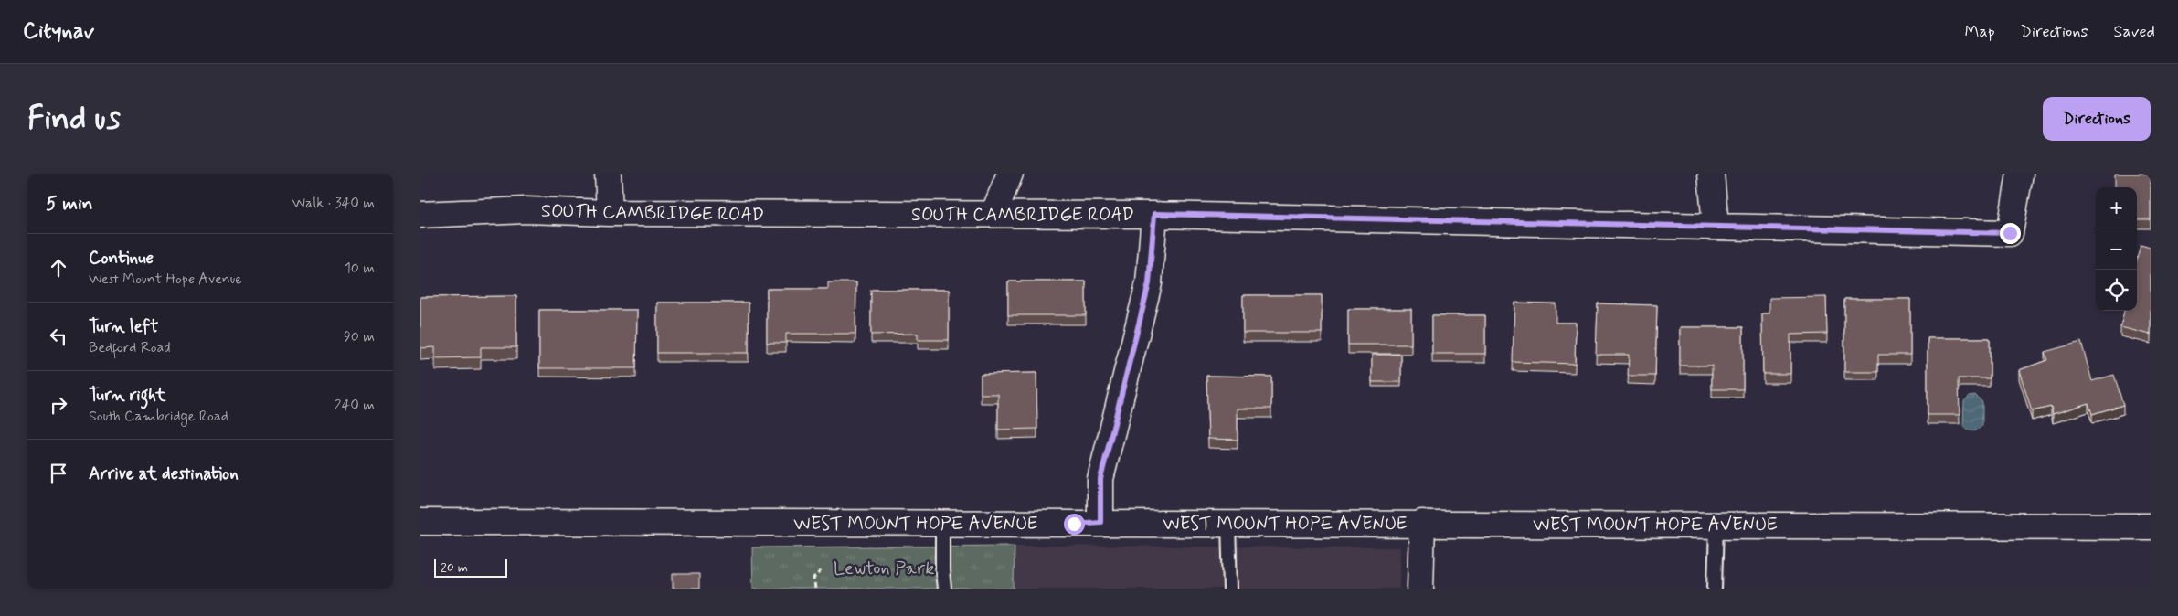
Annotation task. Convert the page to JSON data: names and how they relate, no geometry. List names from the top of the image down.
{
  "streets": {
    "street": ["SOUTH CAMBRIDGE ROAD", "WEST MOUNT HOPE AVENUE"]
  },
  "parks": ["Lewton Park"],
  "scale_bar": "20 m",
  "page": {
    "header": "Citynav",
    "nav": ["Map", "Directions", "Saved"],
    "buttons": "Directions",
    "title": "Find us",
    "heading": ["5 min", "Walk · 340 m"],
    "map_buttons": ["+", "−"],
    "list": [
      ["Continue", "West Mount Hope Avenue", "10 m"],
      ["Turn left", "Bedford Road", "90 m"],
      ["Turn right", "South Cambridge Road", "240 m"],
      "Arrive at destination"
    ],
    "scale": "20 m"
  }
}
